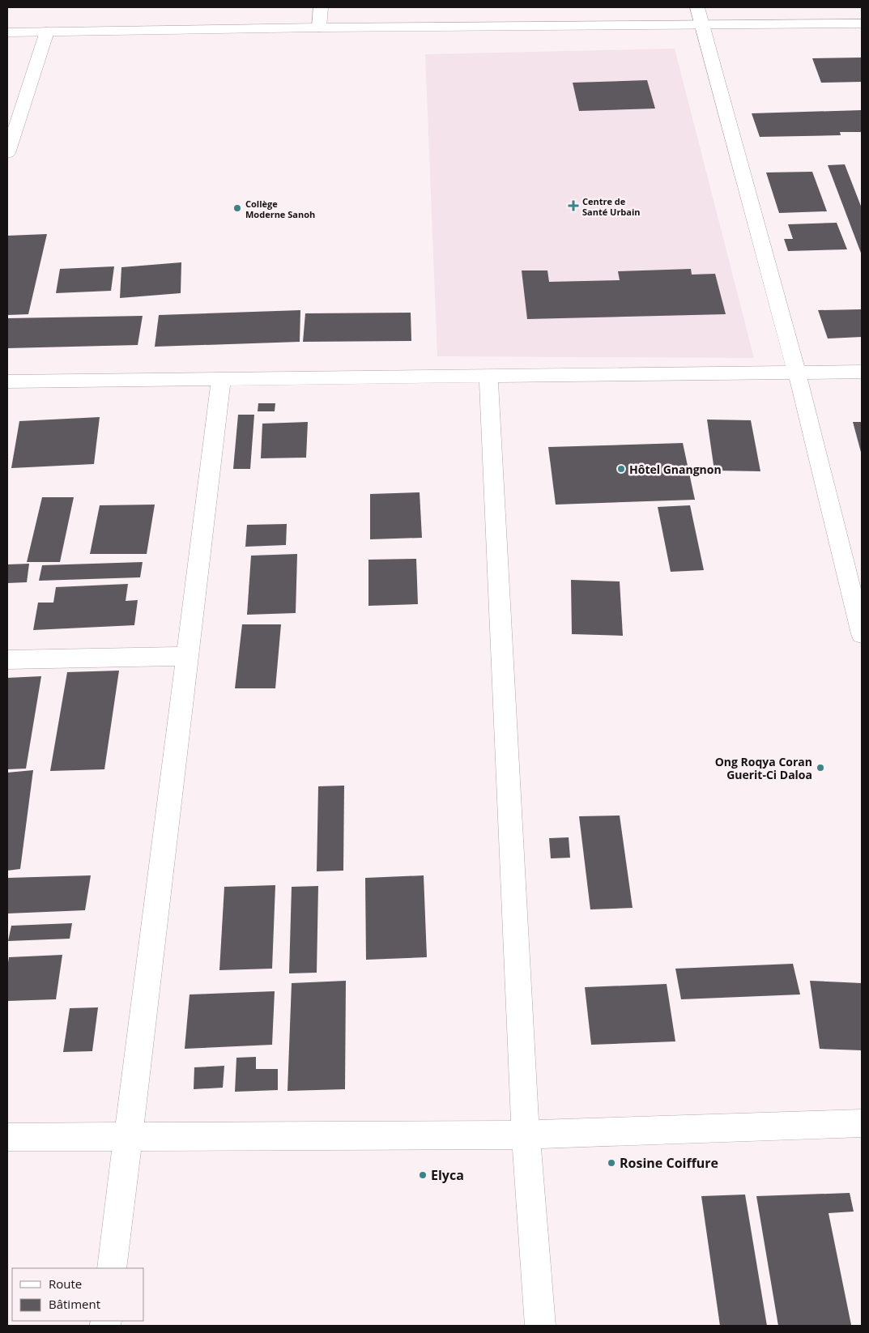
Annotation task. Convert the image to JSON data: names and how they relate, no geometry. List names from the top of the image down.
{
  "places": {
    "health": ["Centre de Santé Urbain"],
    "other": [
      "Collège Moderne Sanoh",
      "Hôtel Gnangnon",
      "Ong Roqya Coran Guerit-Ci Daloa",
      "Rosine Coiffure",
      "Elyca"
    ]
  },
  "legend": ["Route", "Bâtiment"]
}
